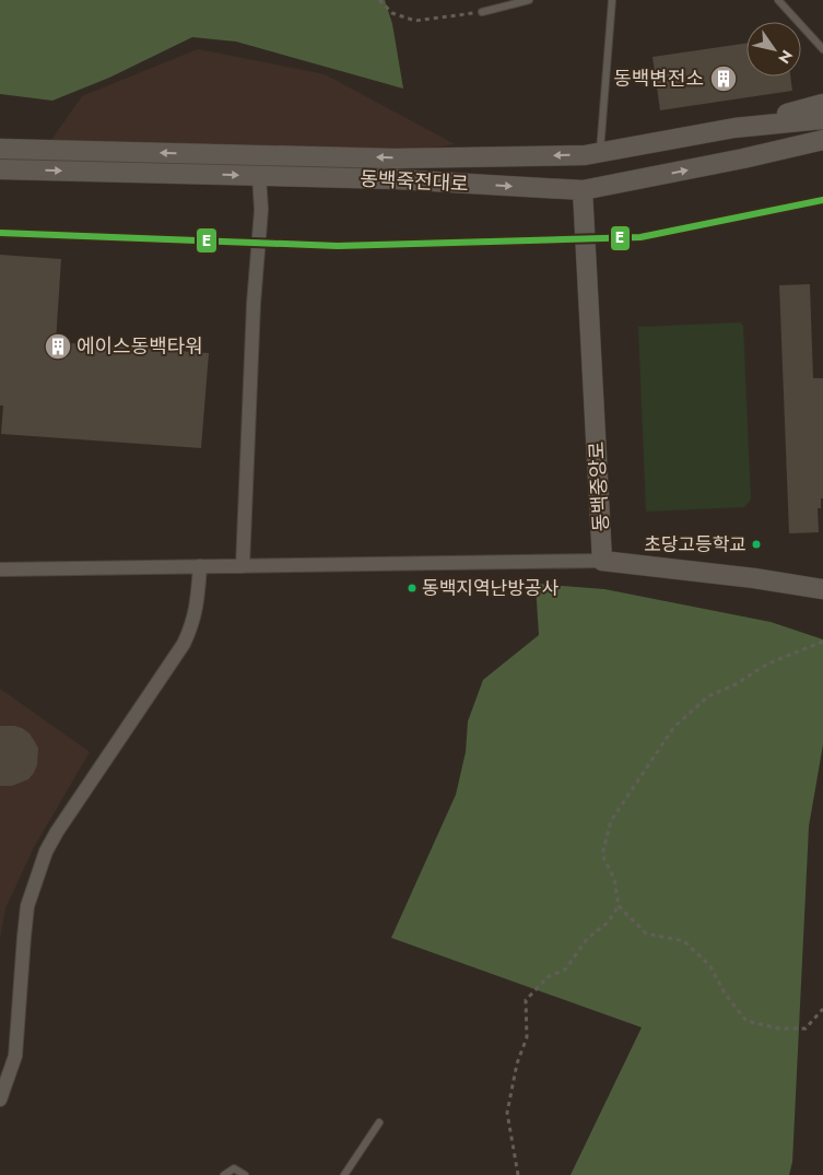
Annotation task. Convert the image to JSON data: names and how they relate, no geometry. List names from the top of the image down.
{
  "streets": {
    "main road": ["동백죽전대로", "동백중앙로"]
  },
  "crossings": [
    ["동백죽전대로", "동백중앙로"]
  ],
  "places": {
    "building": ["동백변전소", "에이스동백타워"],
    "other": ["초당고등학교", "동백지역난방공사"]
  },
  "lines": ["transit line E"],
  "north": "bottom right"
}
